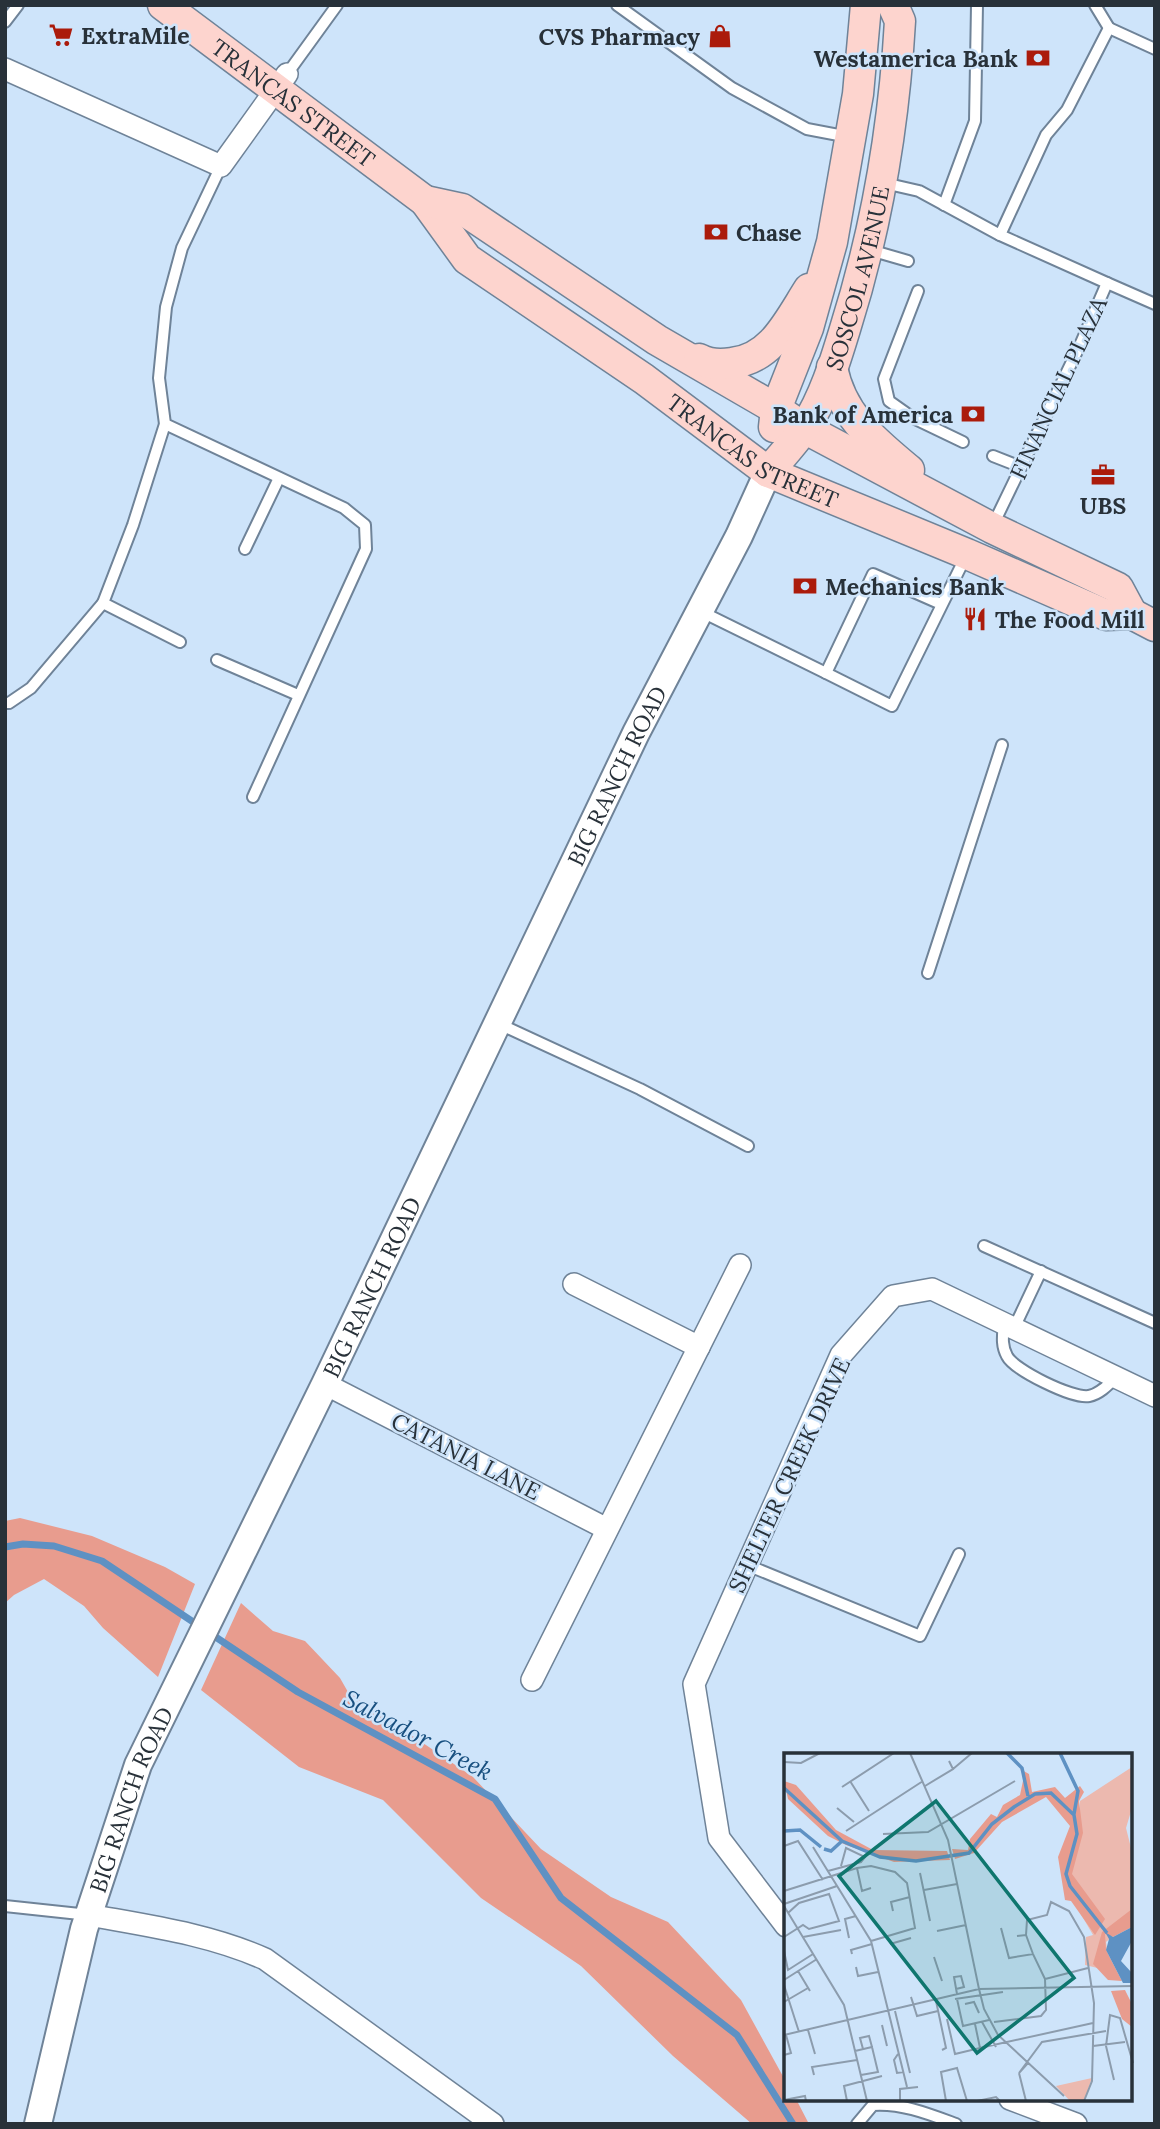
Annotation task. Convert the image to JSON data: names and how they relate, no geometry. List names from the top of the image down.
{
  "streets": {
    "main road": ["TRANCAS STREET", "SOSCOL AVENUE"],
    "street": ["BIG RANCH ROAD", "CATANIA LANE", "SHELTER CREEK DRIVE"],
    "lane": ["FINANCIAL PLAZA"]
  },
  "crossings": [
    ["TRANCAS STREET", "SOSCOL AVENUE"],
    ["TRANCAS STREET", "FINANCIAL PLAZA"],
    ["TRANCAS STREET", "BIG RANCH ROAD"],
    ["SOSCOL AVENUE", "FINANCIAL PLAZA"],
    ["SOSCOL AVENUE", "BIG RANCH ROAD"],
    ["BIG RANCH ROAD", "CATANIA LANE"]
  ],
  "water": ["Salvador Creek"],
  "places": {
    "supermarket": ["ExtraMile"],
    "shop": ["CVS Pharmacy"],
    "bank": [
      "Westamerica Bank",
      "Chase",
      "Bank of America",
      "Mechanics Bank"
    ],
    "office": ["UBS"],
    "restaurant": ["The Food Mill"]
  }
}
